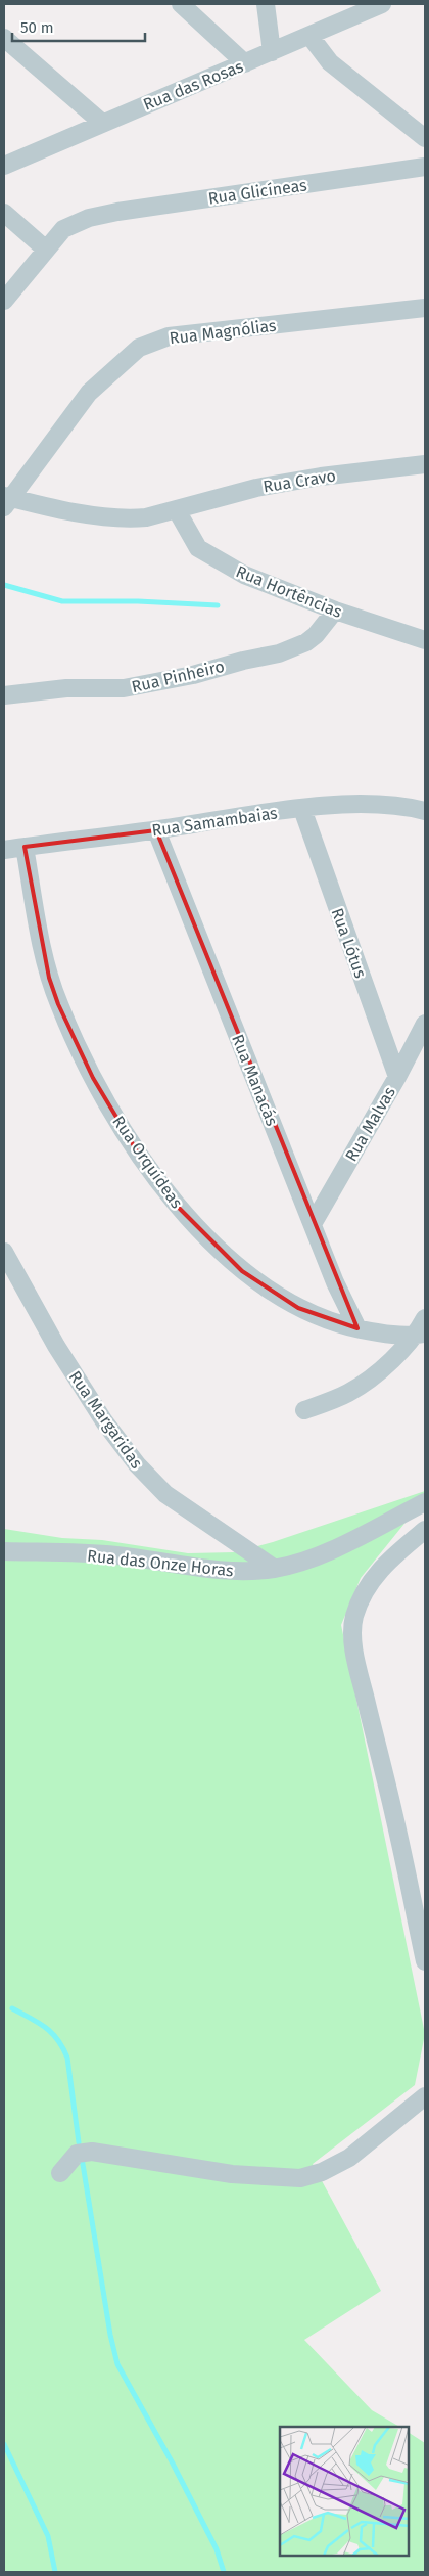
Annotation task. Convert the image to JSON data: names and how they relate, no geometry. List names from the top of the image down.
{
  "streets": {
    "street": [
      "Rua das Rosas",
      "Rua Glicíneas",
      "Rua Magnólias",
      "Rua Cravo",
      "Rua Hortências",
      "Rua Pinheiro",
      "Rua Samambaias",
      "Rua Lótus",
      "Rua Manacás",
      "Rua Malvas",
      "Rua Orquídeas",
      "Rua Margaridas",
      "Rua das Onze Horas"
    ]
  },
  "crossings": [
    ["Rua Magnólias", "Rua Cravo"],
    ["Rua Cravo", "Rua Hortências"],
    ["Rua Hortências", "Rua Pinheiro"],
    ["Rua Samambaias", "Rua Lótus"],
    ["Rua Samambaias", "Rua Manacás"],
    ["Rua Samambaias", "Rua Orquídeas"],
    ["Rua Lótus", "Rua Malvas"],
    ["Rua Manacás", "Rua Malvas"],
    ["Rua Manacás", "Rua Orquídeas"],
    ["Rua Margaridas", "Rua das Onze Horas"]
  ],
  "scale_bar": "50 m"
}
